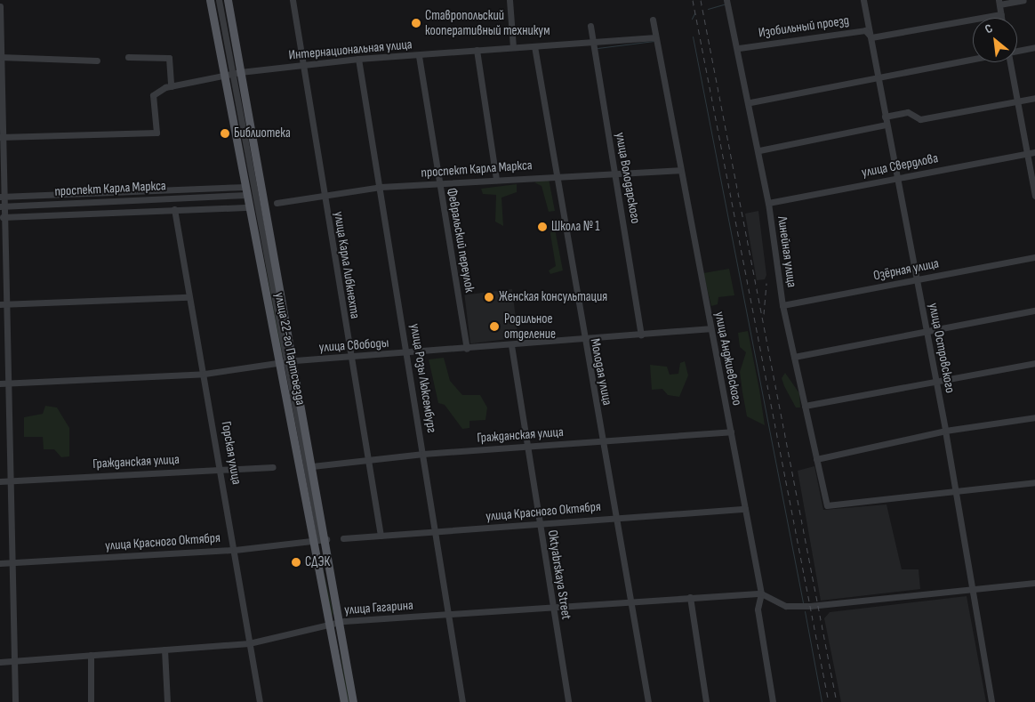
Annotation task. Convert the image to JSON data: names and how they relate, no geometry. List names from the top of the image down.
{
  "streets": {
    "main road": ["улица 22-го Партсъезда"],
    "street": [
      "Изобильный проезд",
      "Интернациональная улица",
      "улица Свердлова",
      "проспект Карла Маркса",
      "улица Володарского",
      "Февральский переулок",
      "Линейная улица",
      "улица Карла Либкнехта",
      "Озёрная улица",
      "улица Свободы",
      "улица Островского",
      "улица Анджиевского",
      "Молодая улица",
      "улица Розы Люксембург",
      "Гражданская улица",
      "Горская улица",
      "улица Красного Октября",
      "Oktyabrskaya Street",
      "улица Гагарина"
    ]
  },
  "crossings": [
    ["Изобильный проезд", "Линейная улица"],
    ["Изобильный проезд", "улица Островского"],
    ["Интернациональная улица", "улица Володарского"],
    ["Интернациональная улица", "Февральский переулок"],
    ["Интернациональная улица", "улица Карла Либкнехта"],
    ["Интернациональная улица", "улица 22-го Партсъезда"],
    ["Интернациональная улица", "улица Анджиевского"],
    ["Интернациональная улица", "Молодая улица"],
    ["Интернациональная улица", "улица Розы Люксембург"],
    ["улица Свердлова", "Линейная улица"],
    ["улица Свердлова", "улица Островского"],
    ["проспект Карла Маркса", "улица Володарского"],
    ["проспект Карла Маркса", "Февральский переулок"],
    ["проспект Карла Маркса", "улица Карла Либкнехта"],
    ["проспект Карла Маркса", "улица 22-го Партсъезда"],
    ["проспект Карла Маркса", "улица Анджиевского"],
    ["проспект Карла Маркса", "Молодая улица"],
    ["проспект Карла Маркса", "улица Розы Люксембург"],
    ["проспект Карла Маркса", "Горская улица"],
    ["улица Володарского", "улица Свободы"],
    ["Февральский переулок", "улица Свободы"],
    ["Линейная улица", "Озёрная улица"],
    ["Линейная улица", "улица Островского"],
    ["улица Карла Либкнехта", "улица Свободы"],
    ["улица Карла Либкнехта", "Гражданская улица"],
    ["улица Карла Либкнехта", "улица Красного Октября"],
    ["Озёрная улица", "улица Островского"],
    ["улица Свободы", "улица 22-го Партсъезда"],
    ["улица Свободы", "улица Анджиевского"],
    ["улица Свободы", "Молодая улица"],
    ["улица Свободы", "улица Розы Люксембург"],
    ["улица Свободы", "Горская улица"],
    ["улица Свободы", "Oktyabrskaya Street"],
    ["улица 22-го Партсъезда", "Гражданская улица"],
    ["улица 22-го Партсъезда", "улица Красного Октября"],
    ["улица 22-го Партсъезда", "улица Гагарина"],
    ["улица Анджиевского", "Гражданская улица"],
    ["улица Анджиевского", "улица Красного Октября"],
    ["улица Анджиевского", "улица Гагарина"],
    ["Молодая улица", "Гражданская улица"],
    ["Молодая улица", "улица Красного Октября"],
    ["Молодая улица", "улица Гагарина"],
    ["улица Розы Люксембург", "Гражданская улица"],
    ["улица Розы Люксембург", "улица Красного Октября"],
    ["улица Розы Люксембург", "улица Гагарина"],
    ["Гражданская улица", "Горская улица"],
    ["Гражданская улица", "Oktyabrskaya Street"],
    ["Горская улица", "улица Красного Октября"],
    ["Горская улица", "улица Гагарина"],
    ["улица Красного Октября", "Oktyabrskaya Street"],
    ["Oktyabrskaya Street", "улица Гагарина"]
  ],
  "places": [
    "Ставропольский кооперативный техникум",
    "Библиотека",
    "Школа № 1",
    "Женская консультация",
    "Родильное отделение",
    "СДЭК"
  ],
  "north": "top left"
}
